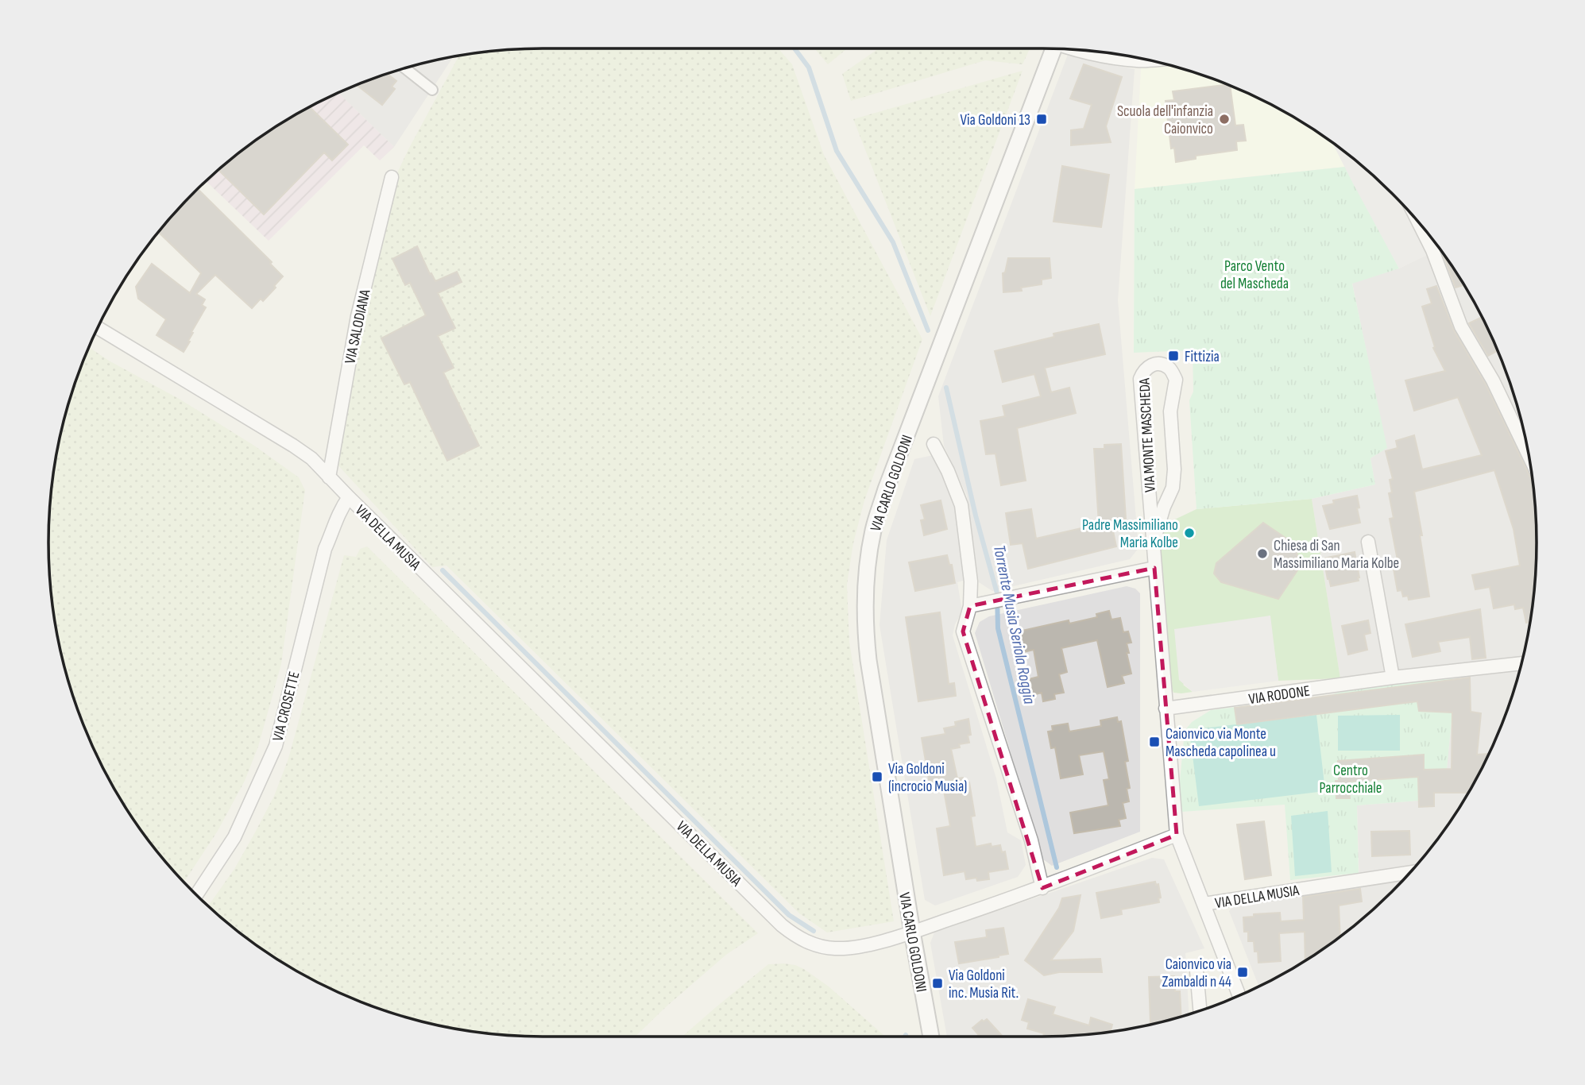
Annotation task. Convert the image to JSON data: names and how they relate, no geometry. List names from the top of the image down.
{
  "streets": {
    "street": [
      "VIA SALODIANA",
      "VIA MONTE MASCHEDA",
      "VIA CARLO GOLDONI",
      "VIA DELLA MUSIA",
      "VIA RODONE",
      "VIA CROSETTE"
    ]
  },
  "crossings": [
    ["VIA SALODIANA", "VIA DELLA MUSIA"],
    ["VIA MONTE MASCHEDA", "VIA DELLA MUSIA"],
    ["VIA MONTE MASCHEDA", "VIA RODONE"],
    ["VIA CARLO GOLDONI", "VIA DELLA MUSIA"],
    ["VIA DELLA MUSIA", "VIA CROSETTE"]
  ],
  "water": ["Torrente Musia Seriola Roggia"],
  "parks": ["Parco Vento del Mascheda", "Centro Parrocchiale"],
  "places": {
    "transit": [
      "Via Goldoni 13",
      "Fittizia",
      "Caionvico via Monte Mascheda capolinea u",
      "Via Goldoni (incrocio Musia)",
      "Caionvico via Zambaldi n 44",
      "Via Goldoni inc. Musia Rit."
    ],
    "other": ["Scuola dell'infanzia Caionvico", "Padre Massimiliano Maria Kolbe", "Chiesa di San Massimiliano Maria Kolbe"]
  }
}
